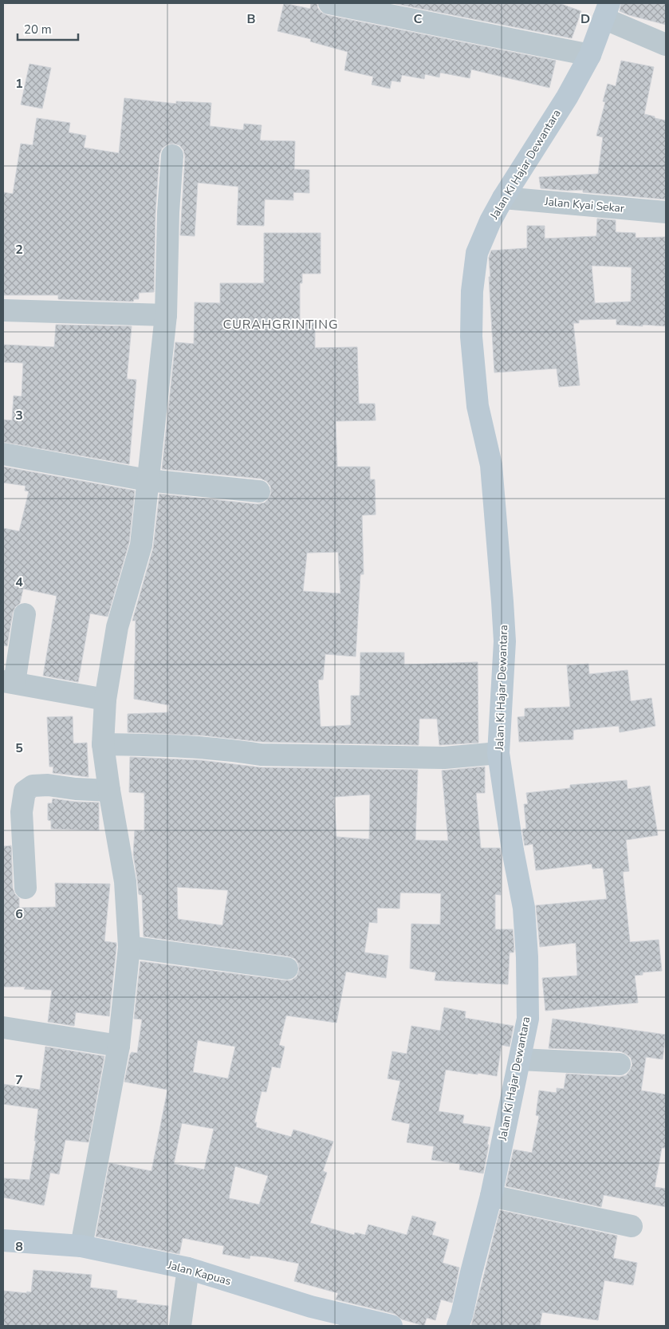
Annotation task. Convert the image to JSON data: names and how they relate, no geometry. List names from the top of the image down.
{
  "streets": {
    "main road": ["Jalan Ki Hajar Dewantara", "Jalan Kapuas"],
    "street": ["Jalan Kyai Sekar"]
  },
  "crossings": [
    ["Jalan Ki Hajar Dewantara", "Jalan Kyai Sekar"]
  ],
  "districts": ["CURAHGRINTING"],
  "scale_bar": "20 m",
  "grid": {
    "columns": ["B", "C", "D"],
    "rows": [
      "1",
      "2",
      "3",
      "4",
      "5",
      "6",
      "7",
      "8"
    ]
  }
}
